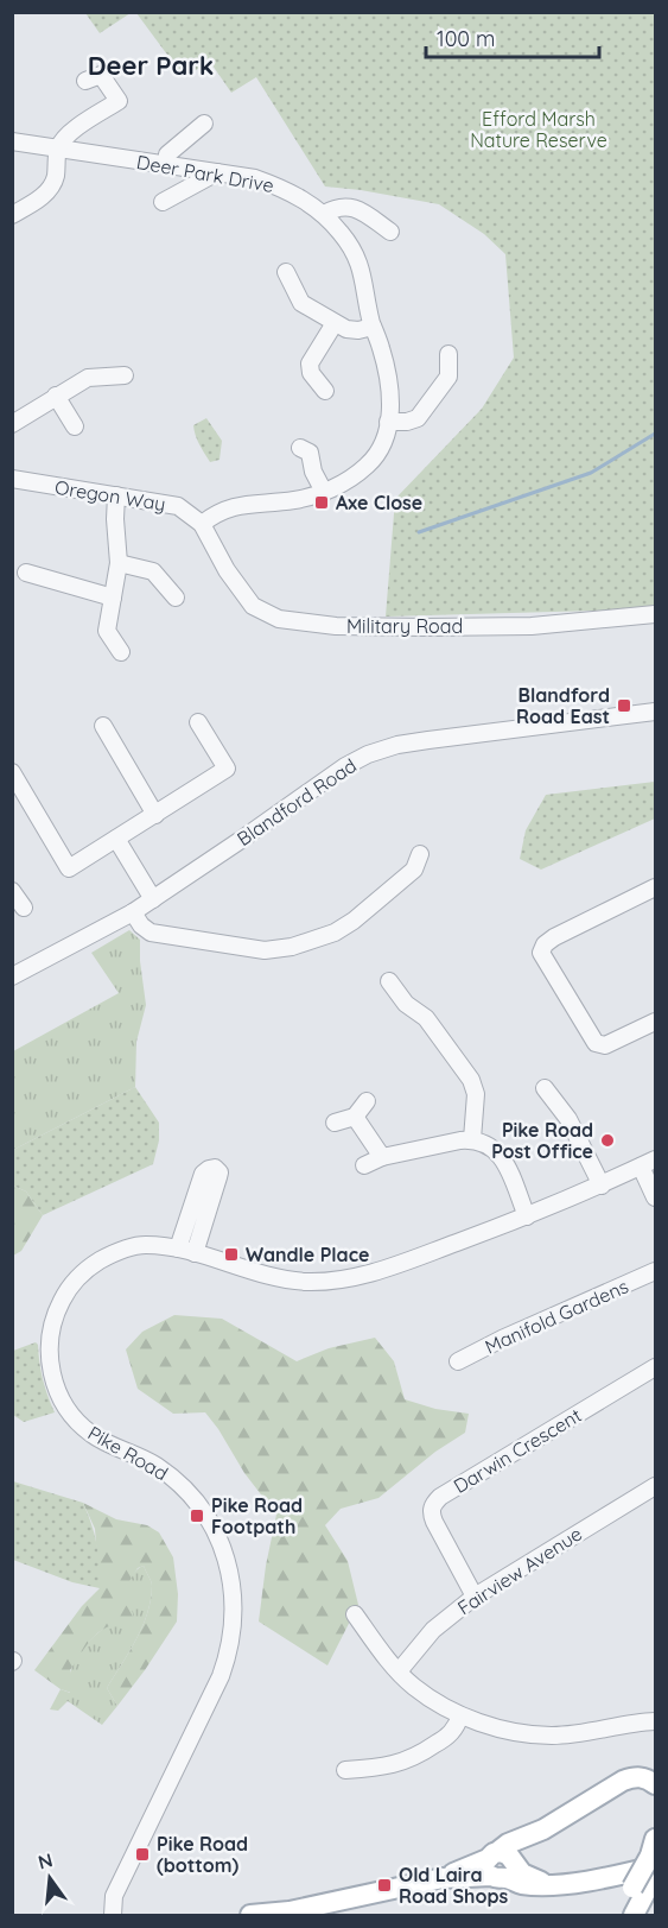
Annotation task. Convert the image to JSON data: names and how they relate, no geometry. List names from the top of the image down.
{
  "streets": {
    "street": [
      "Deer Park Drive",
      "Oregon Way",
      "Military Road",
      "Blandford Road",
      "Manifold Gardens",
      "Darwin Crescent",
      "Pike Road",
      "Fairview Avenue"
    ]
  },
  "crossings": [
    ["Deer Park Drive", "Oregon Way"],
    ["Deer Park Drive", "Military Road"],
    ["Oregon Way", "Military Road"],
    ["Darwin Crescent", "Fairview Avenue"]
  ],
  "districts": ["Deer Park"],
  "parks": ["Efford Marsh Nature Reserve"],
  "places": {
    "transit": [
      "Axe Close",
      "Blandford Road East",
      "Wandle Place",
      "Pike Road Footpath",
      "Pike Road (bottom)",
      "Old Laira Road Shops"
    ],
    "other": ["Pike Road Post Office"]
  },
  "scale_bar": "100 m",
  "north": "top"
}
